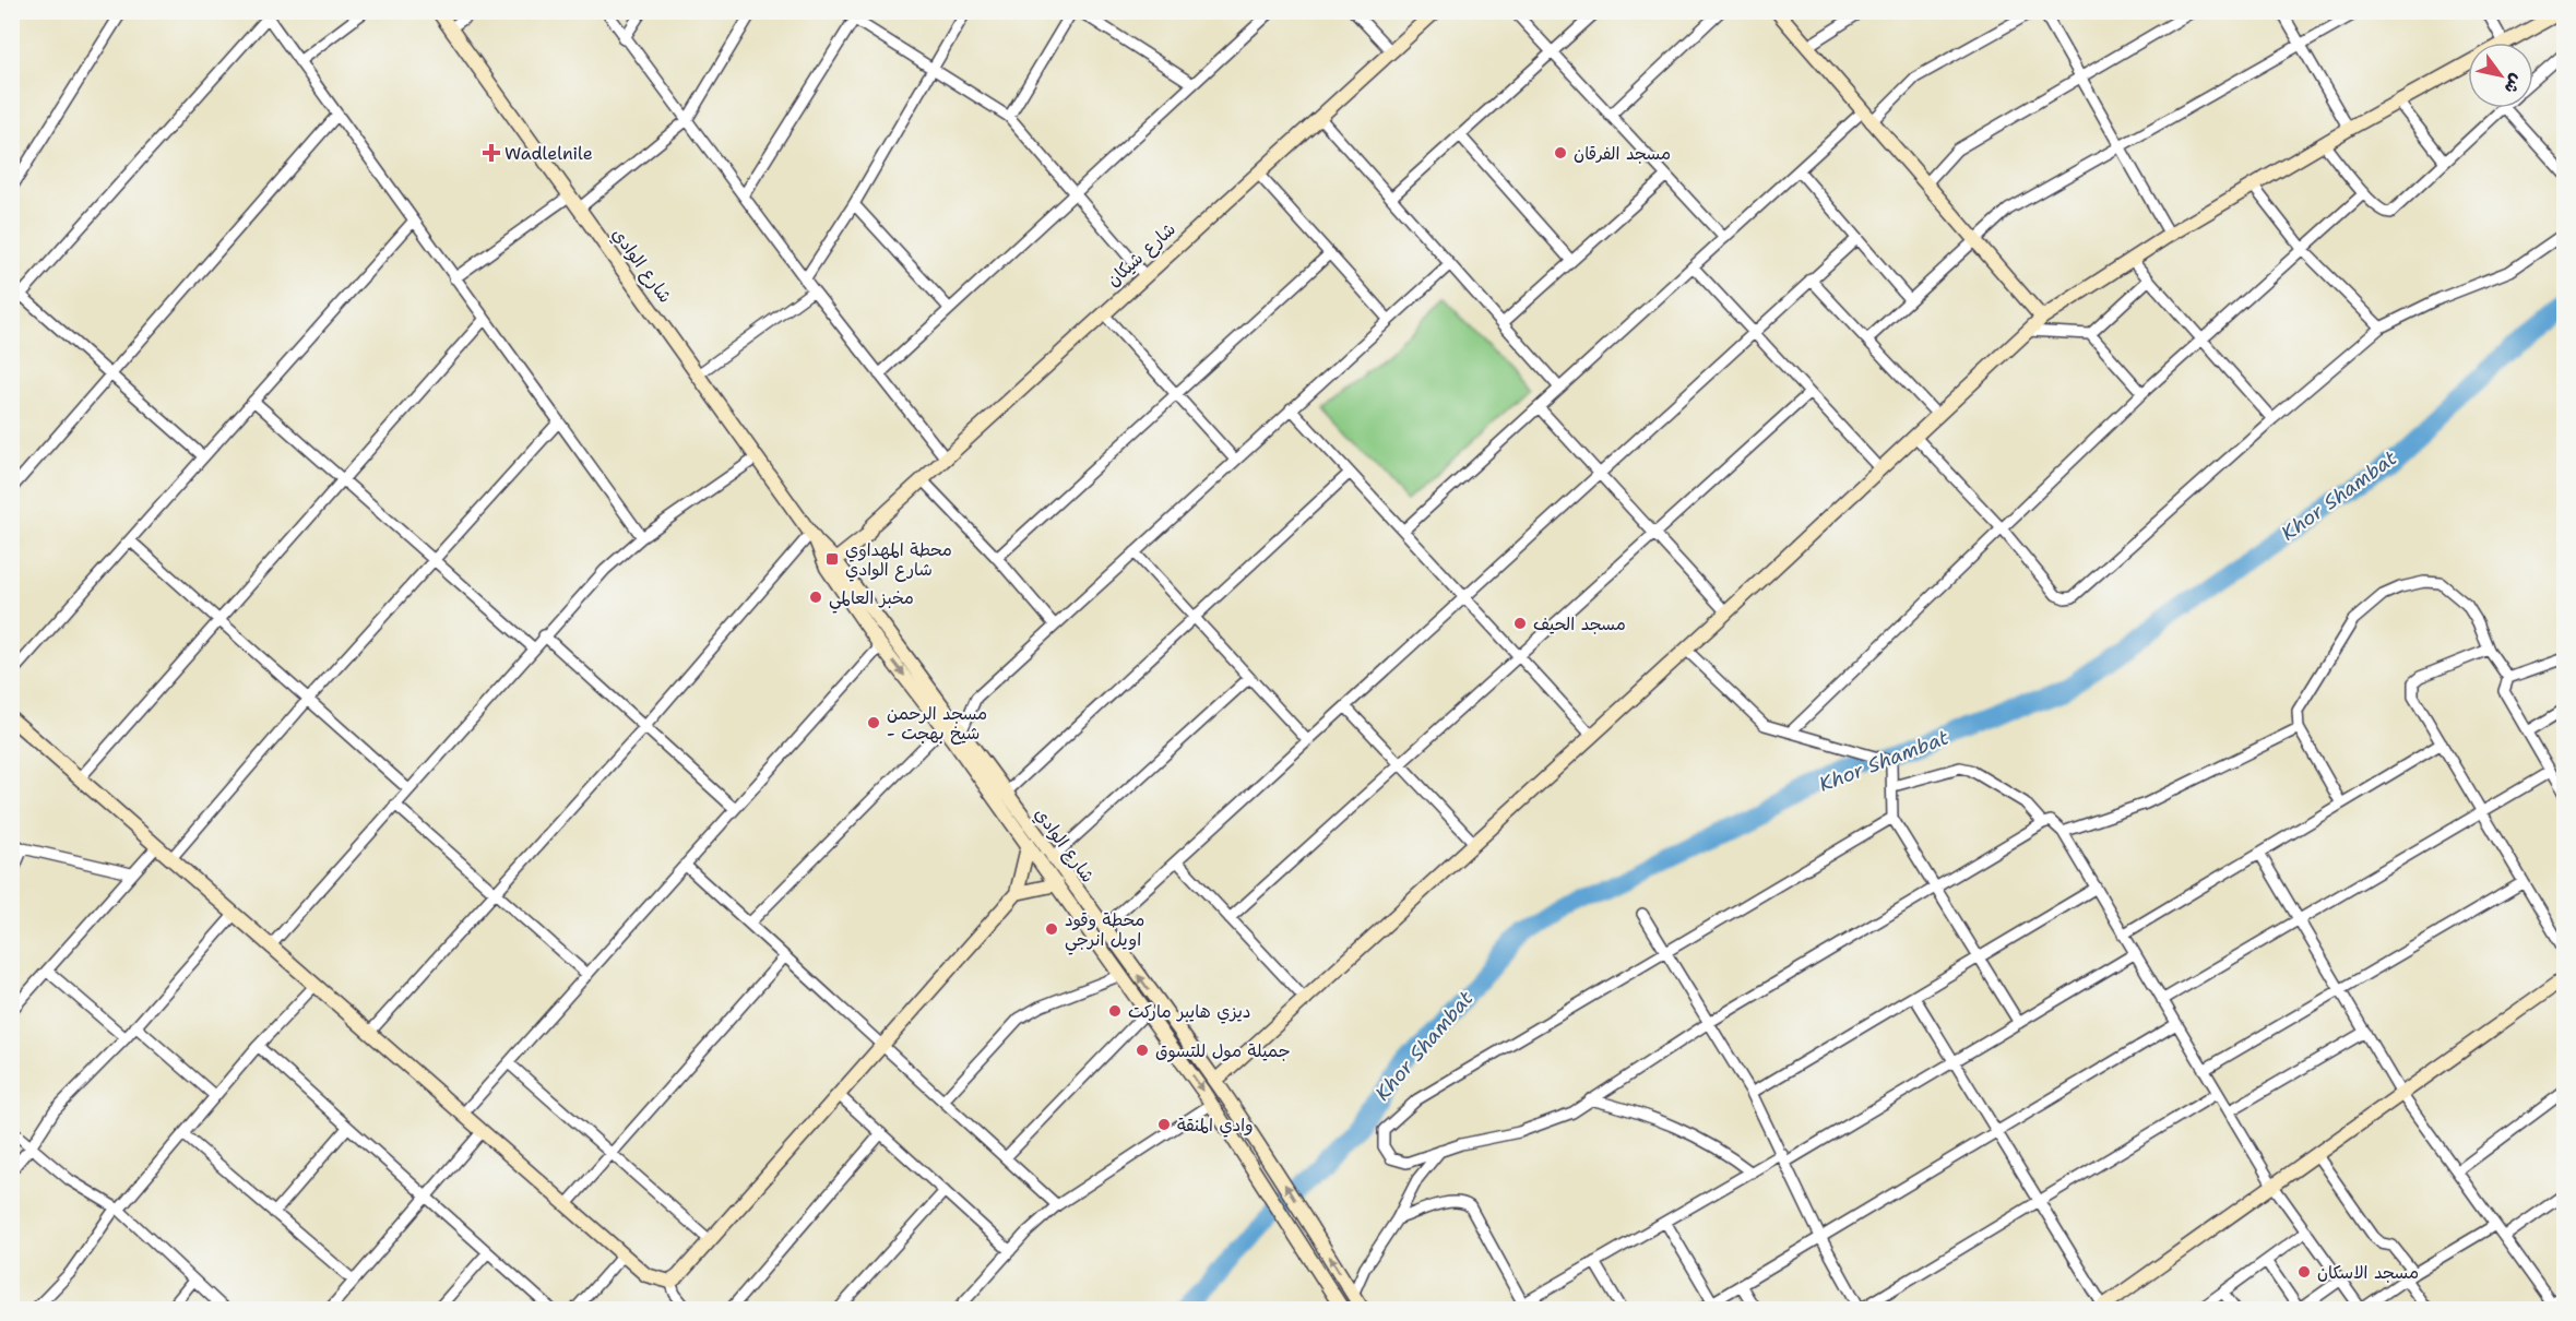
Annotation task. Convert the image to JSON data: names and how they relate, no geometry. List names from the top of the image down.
{
  "streets": {
    "street": ["شارع شيكان", "شارع الوادي"]
  },
  "crossings": [
    ["شارع شيكان", "شارع الوادي"]
  ],
  "water": ["Khor Shambat"],
  "places": {
    "health": ["Wadlelnile"],
    "other": [
      "مسجد الفرقان",
      "مخبز العالمي",
      "مسجد الحيف",
      "مسجد الرحمن - شيخ بهجت",
      "محطة وقود اويل انرجي",
      "ديزي هايبر ماركت",
      "جميلة مول للتسوق",
      "وادي المنقة",
      "مسجد الاسكان"
    ],
    "transit": ["محطة المهداوي شارع الوادي"]
  },
  "north": "bottom right"
}
